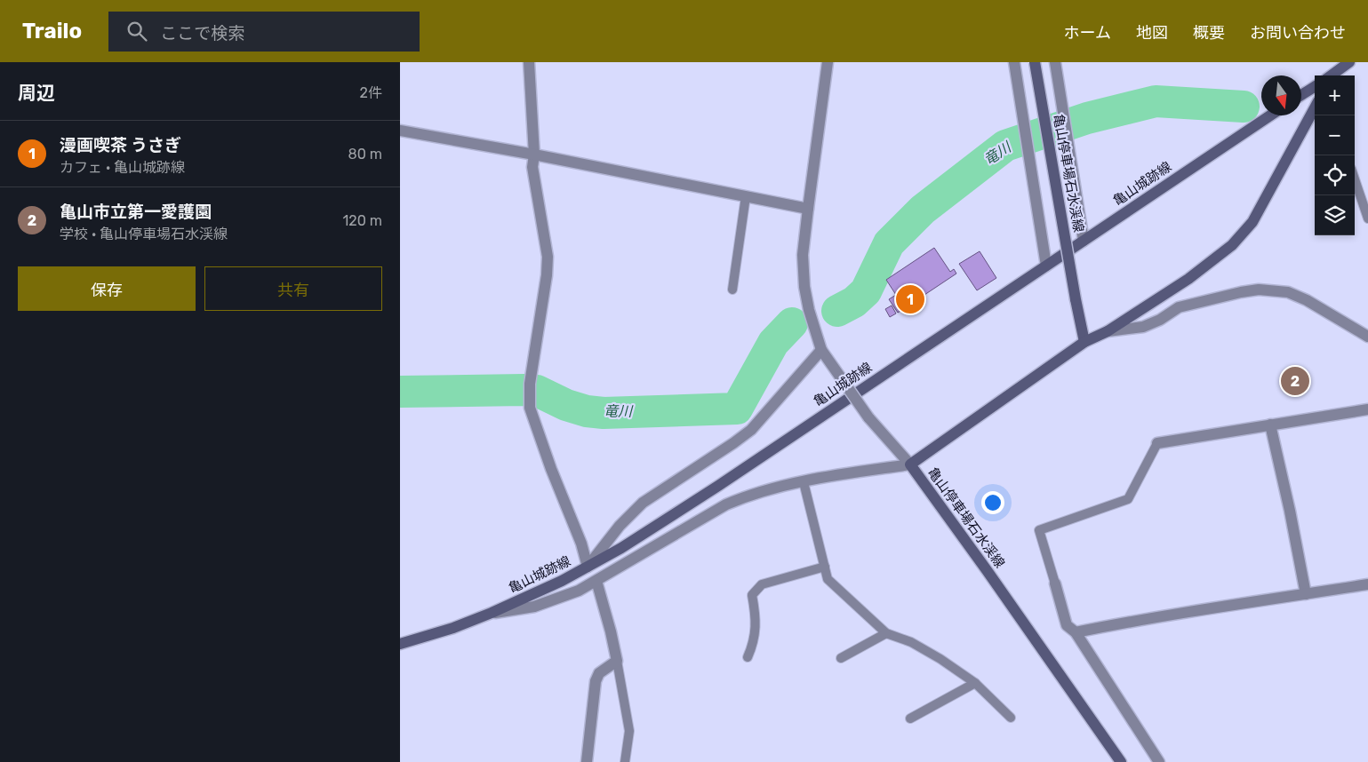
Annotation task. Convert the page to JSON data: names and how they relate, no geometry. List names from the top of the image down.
{
  "streets": {
    "main road": ["亀山停車場石水渓線", "亀山城跡線"]
  },
  "water": ["竜川"],
  "north": "bottom",
  "page": {
    "header": "Trailo",
    "search": "ここで検索",
    "nav": [
      "ホーム",
      "地図",
      "概要",
      "お問い合わせ"
    ],
    "heading": ["周辺", "2件"],
    "map_buttons": ["+", "−"],
    "list": [
      {
        "mark": "1",
        "name": "漫画喫茶 うさぎ",
        "note": "カフェ · 亀山城跡線",
        "value": "80 m"
      },
      {
        "mark": "2",
        "name": "亀山市立第一愛護園",
        "note": "学校 · 亀山停車場石水渓線",
        "value": "120 m"
      }
    ],
    "buttons": ["保存", "共有"],
    "pins": ["1", "2"]
  }
}
